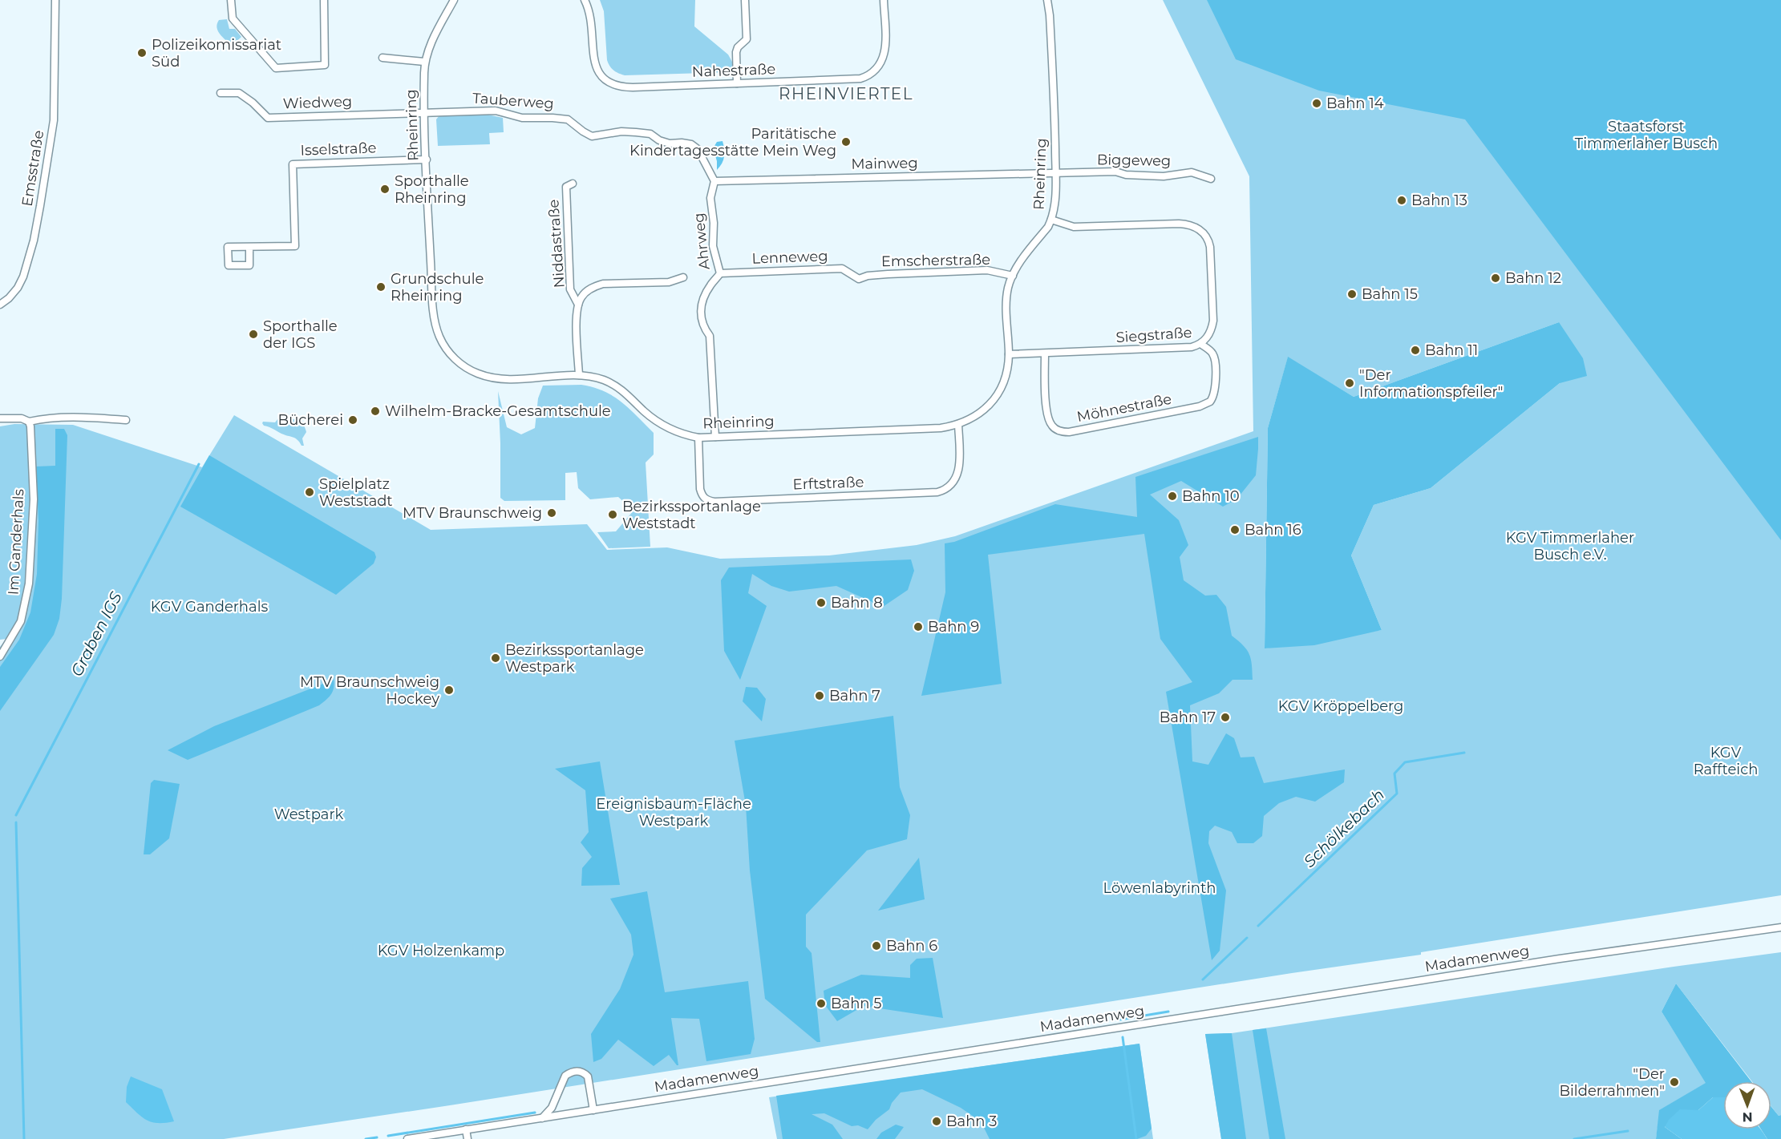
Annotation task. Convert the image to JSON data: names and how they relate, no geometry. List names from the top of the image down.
{
  "streets": {
    "street": [
      "Nahestraße",
      "Tauberweg",
      "Wiedweg",
      "Rheinring",
      "Isselstraße",
      "Biggeweg",
      "Mainweg",
      "Emsstraße",
      "Ahrweg",
      "Niddastraße",
      "Lenneweg",
      "Emscherstraße",
      "Siegstraße",
      "Möhnestraße",
      "Erftstraße",
      "Im Ganderhals",
      "Madamenweg"
    ]
  },
  "crossings": [
    ["Tauberweg", "Wiedweg"],
    ["Tauberweg", "Rheinring"],
    ["Tauberweg", "Mainweg"],
    ["Tauberweg", "Ahrweg"],
    ["Wiedweg", "Rheinring"],
    ["Rheinring", "Isselstraße"],
    ["Rheinring", "Biggeweg"],
    ["Rheinring", "Mainweg"],
    ["Rheinring", "Ahrweg"],
    ["Rheinring", "Niddastraße"],
    ["Rheinring", "Emscherstraße"],
    ["Rheinring", "Siegstraße"],
    ["Rheinring", "Erftstraße"],
    ["Biggeweg", "Mainweg"],
    ["Mainweg", "Ahrweg"],
    ["Ahrweg", "Lenneweg"],
    ["Lenneweg", "Emscherstraße"],
    ["Siegstraße", "Möhnestraße"]
  ],
  "districts": ["RHEINVIERTEL"],
  "water": ["Graben IGS", "Schölkebach"],
  "parks": [
    "Staatsforst Timmerlaher Busch",
    "KGV Timmerlaher Busch e.V.",
    "KGV Ganderhals",
    "KGV Kröppelberg",
    "KGV Raffteich",
    "Ereignisbaum-Fläche Westpark",
    "Westpark",
    "Löwenlabyrinth",
    "KGV Holzenkamp"
  ],
  "places": [
    "Polizeikomissariat Süd",
    "Bahn 14",
    "Paritätische Kindertagesstätte Mein Weg",
    "Sporthalle Rheinring",
    "Bahn 13",
    "Bahn 12",
    "Grundschule Rheinring",
    "Bahn 15",
    "Sporthalle der IGS",
    "Bahn 11",
    "\"Der Informationspfeiler\"",
    "Wilhelm-Bracke-Gesamtschule",
    "Bücherei",
    "Spielplatz Weststadt",
    "Bahn 10",
    "MTV Braunschweig",
    "Bezirkssportanlage Weststadt",
    "Bahn 16",
    "Bahn 8",
    "Bahn 9",
    "Bezirkssportanlage Westpark",
    "MTV Braunschweig Hockey",
    "Bahn 7",
    "Bahn 17",
    "Bahn 6",
    "Bahn 5",
    "\"Der Bilderrahmen\"",
    "Bahn 3"
  ],
  "north": "bottom"
}
